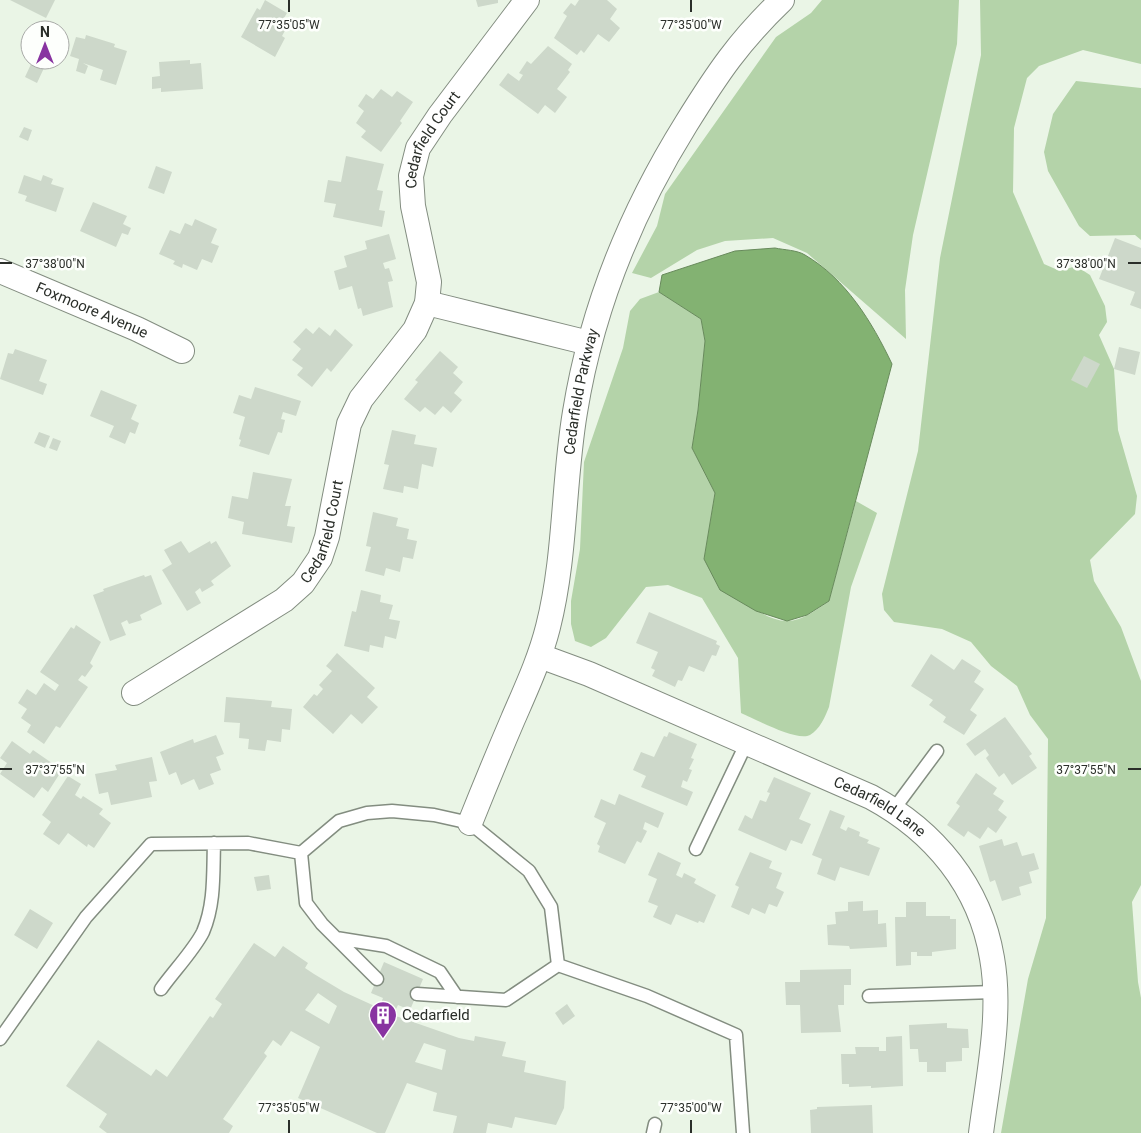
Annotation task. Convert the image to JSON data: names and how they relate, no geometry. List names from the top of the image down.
{
  "streets": {
    "street": [
      "Cedarfield Court",
      "Foxmoore Avenue",
      "Cedarfield Parkway",
      "Cedarfield Lane"
    ]
  },
  "crossings": [
    ["Cedarfield Parkway", "Cedarfield Lane"]
  ],
  "places": {
    "building": ["Cedarfield"]
  },
  "north": "top",
  "coordinates": [
    "77°35'05\"W",
    "77°35'00\"W",
    "37°38'00\"N",
    "37°37'55\"N"
  ]
}
